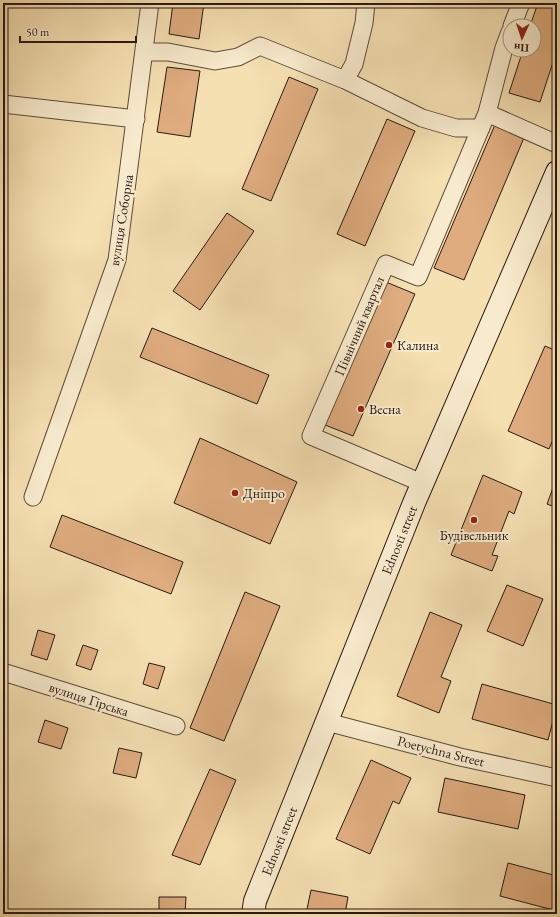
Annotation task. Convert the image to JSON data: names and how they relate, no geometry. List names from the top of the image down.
{
  "streets": {
    "street": [
      "вулиця Соборна",
      "Північний квартал",
      "Ednosti street",
      "вулиця Гірська",
      "Poetychna Street"
    ]
  },
  "crossings": [
    ["Північний квартал", "Ednosti street"],
    ["Ednosti street", "Poetychna Street"]
  ],
  "places": [
    "Калина",
    "Весна",
    "Дніпро",
    "Будівельник"
  ],
  "scale_bar": "50 m",
  "north": "bottom"
}
